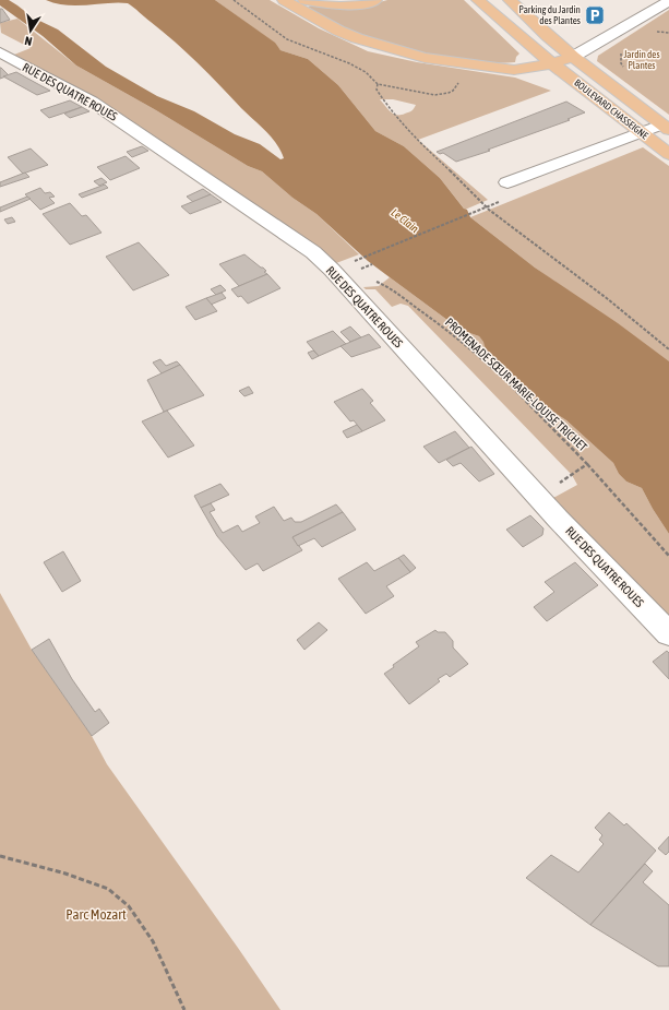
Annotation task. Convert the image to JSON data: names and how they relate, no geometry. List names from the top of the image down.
{
  "streets": {
    "main road": ["BOULEVARD CHASSEIGNE"],
    "street": ["RUE DES QUATRE ROUES"],
    "path": ["PROMENADE SŒUR MARIE-LOUISE TRICHET"]
  },
  "crossings": [
    ["RUE DES QUATRE ROUES", "PROMENADE SŒUR MARIE-LOUISE TRICHET"]
  ],
  "water": ["Le Clain"],
  "parks": ["Jardin des Plantes", "Parc Mozart"],
  "places": {
    "parking": ["Parking du Jardin des Plantes"]
  },
  "north": "bottom"
}
